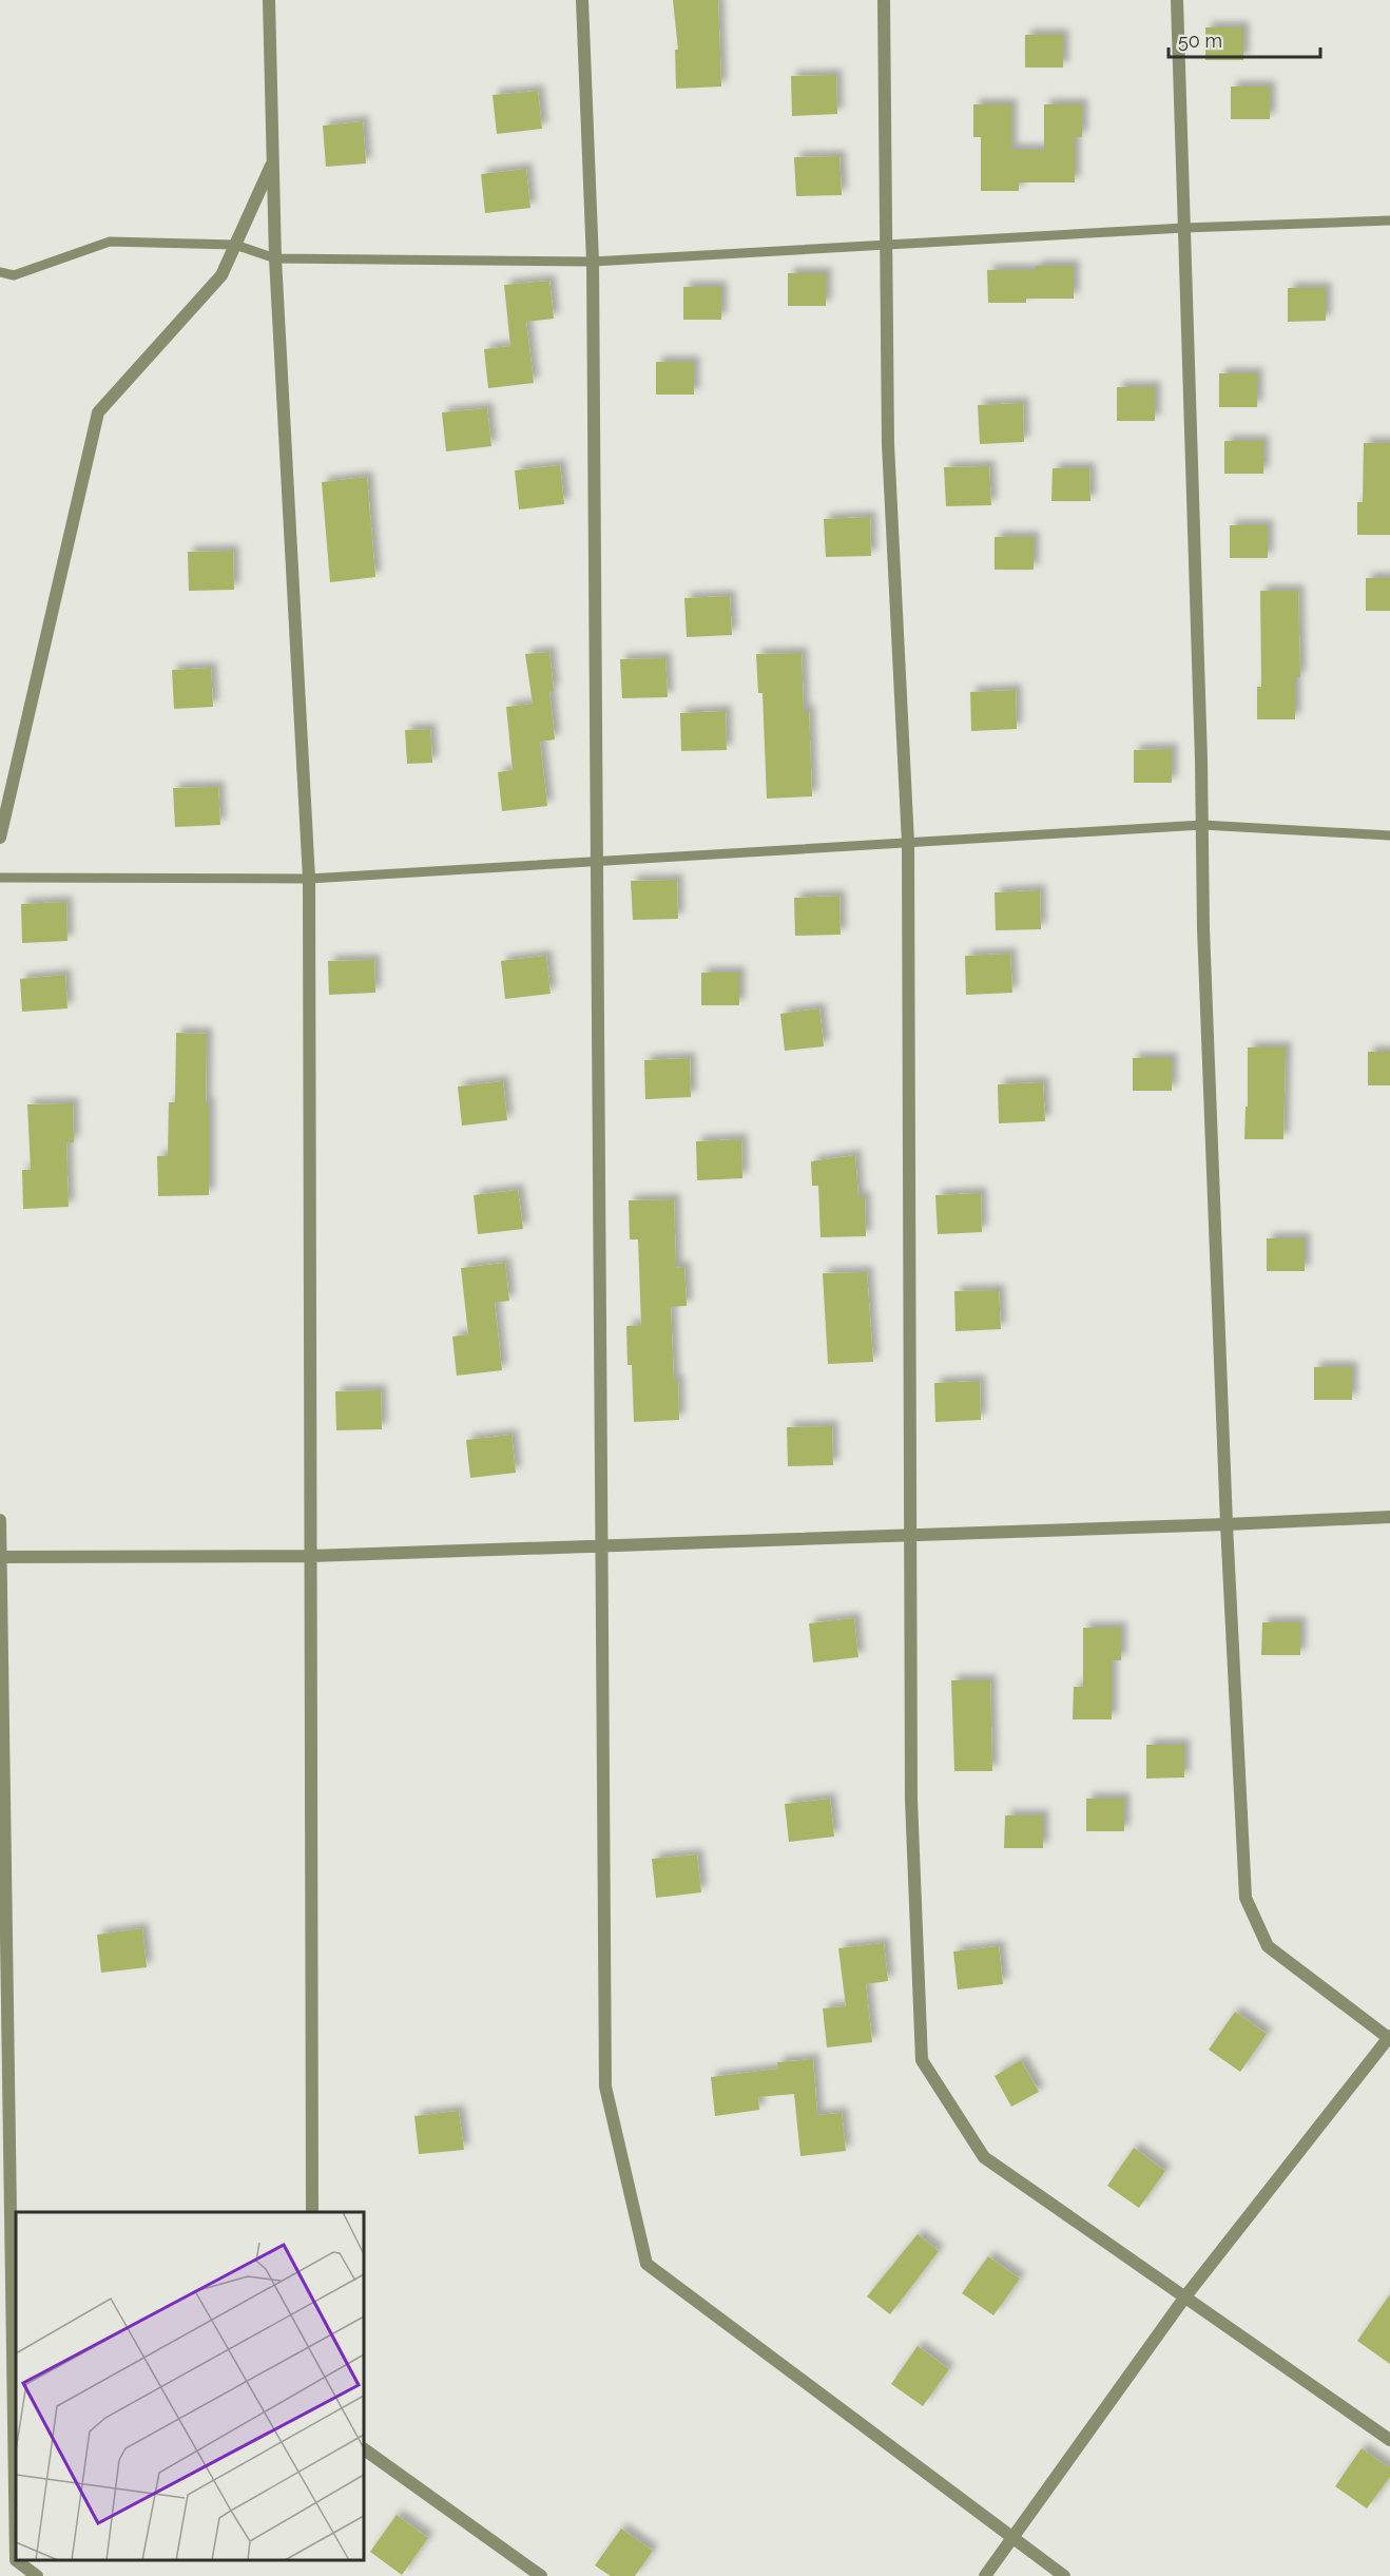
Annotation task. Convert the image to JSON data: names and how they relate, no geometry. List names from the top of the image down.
{
  "scale_bar": "50 m"
}
